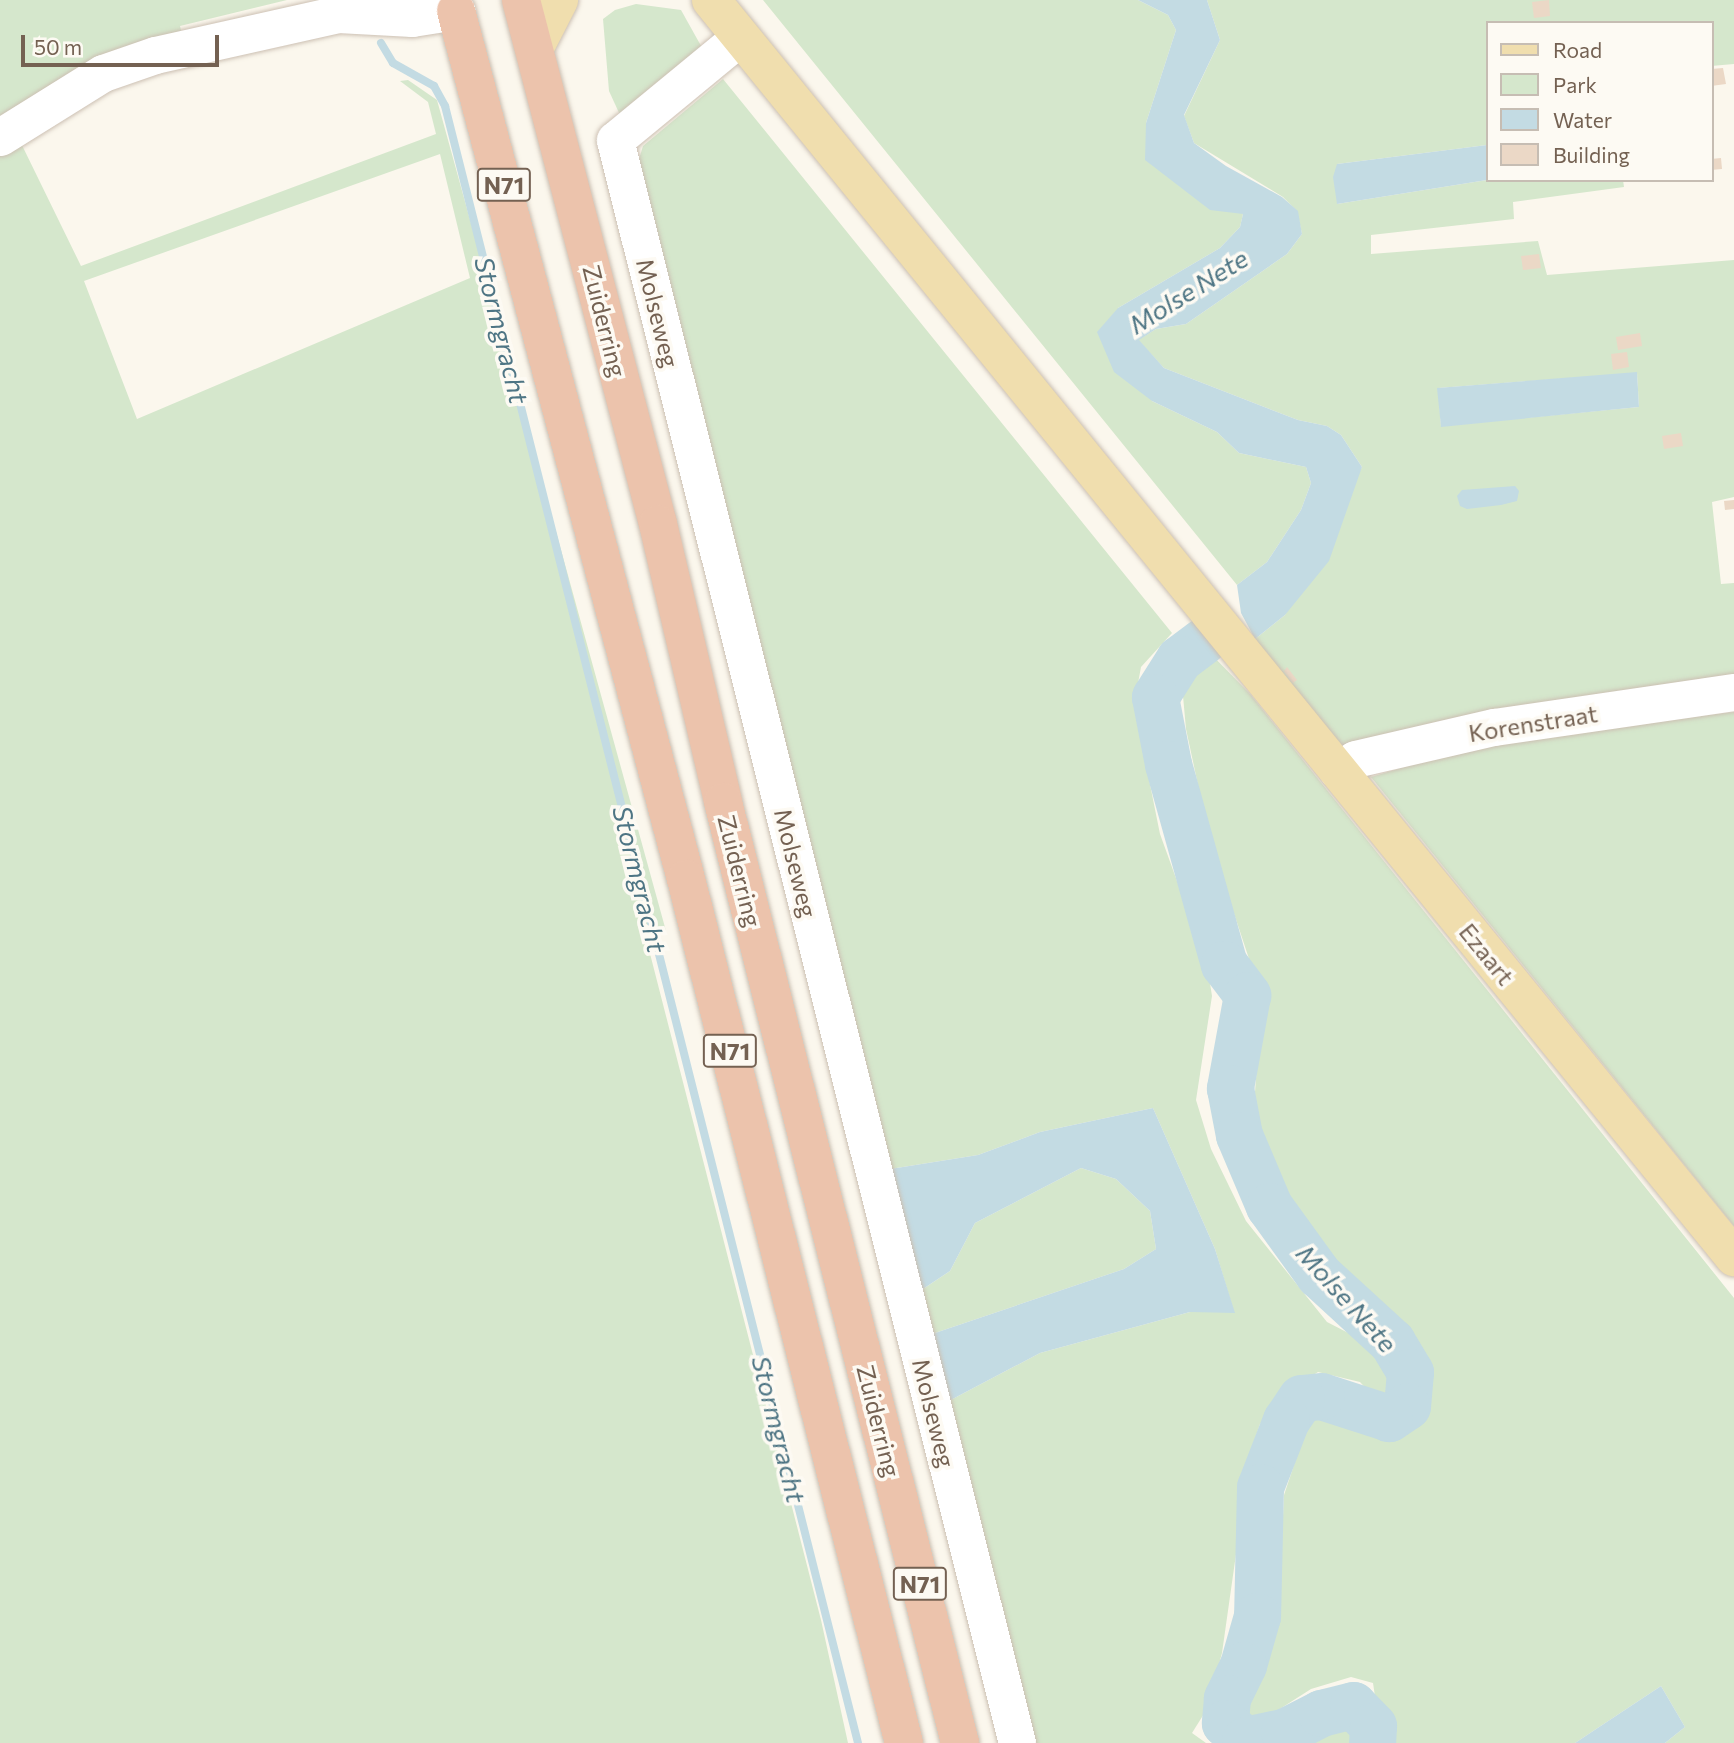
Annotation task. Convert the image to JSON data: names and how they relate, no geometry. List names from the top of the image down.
{
  "streets": {
    "highway": ["N71", "Zuiderring"],
    "main road": ["Ezaart"],
    "street": ["Molseweg", "Korenstraat"]
  },
  "crossings": [
    ["Molseweg", "Ezaart"],
    ["Korenstraat", "Ezaart"]
  ],
  "water": ["Molse Nete", "Stormgracht"],
  "legend": [
    "Road",
    "Park",
    "Water",
    "Building"
  ],
  "scale_bar": "50 m"
}
